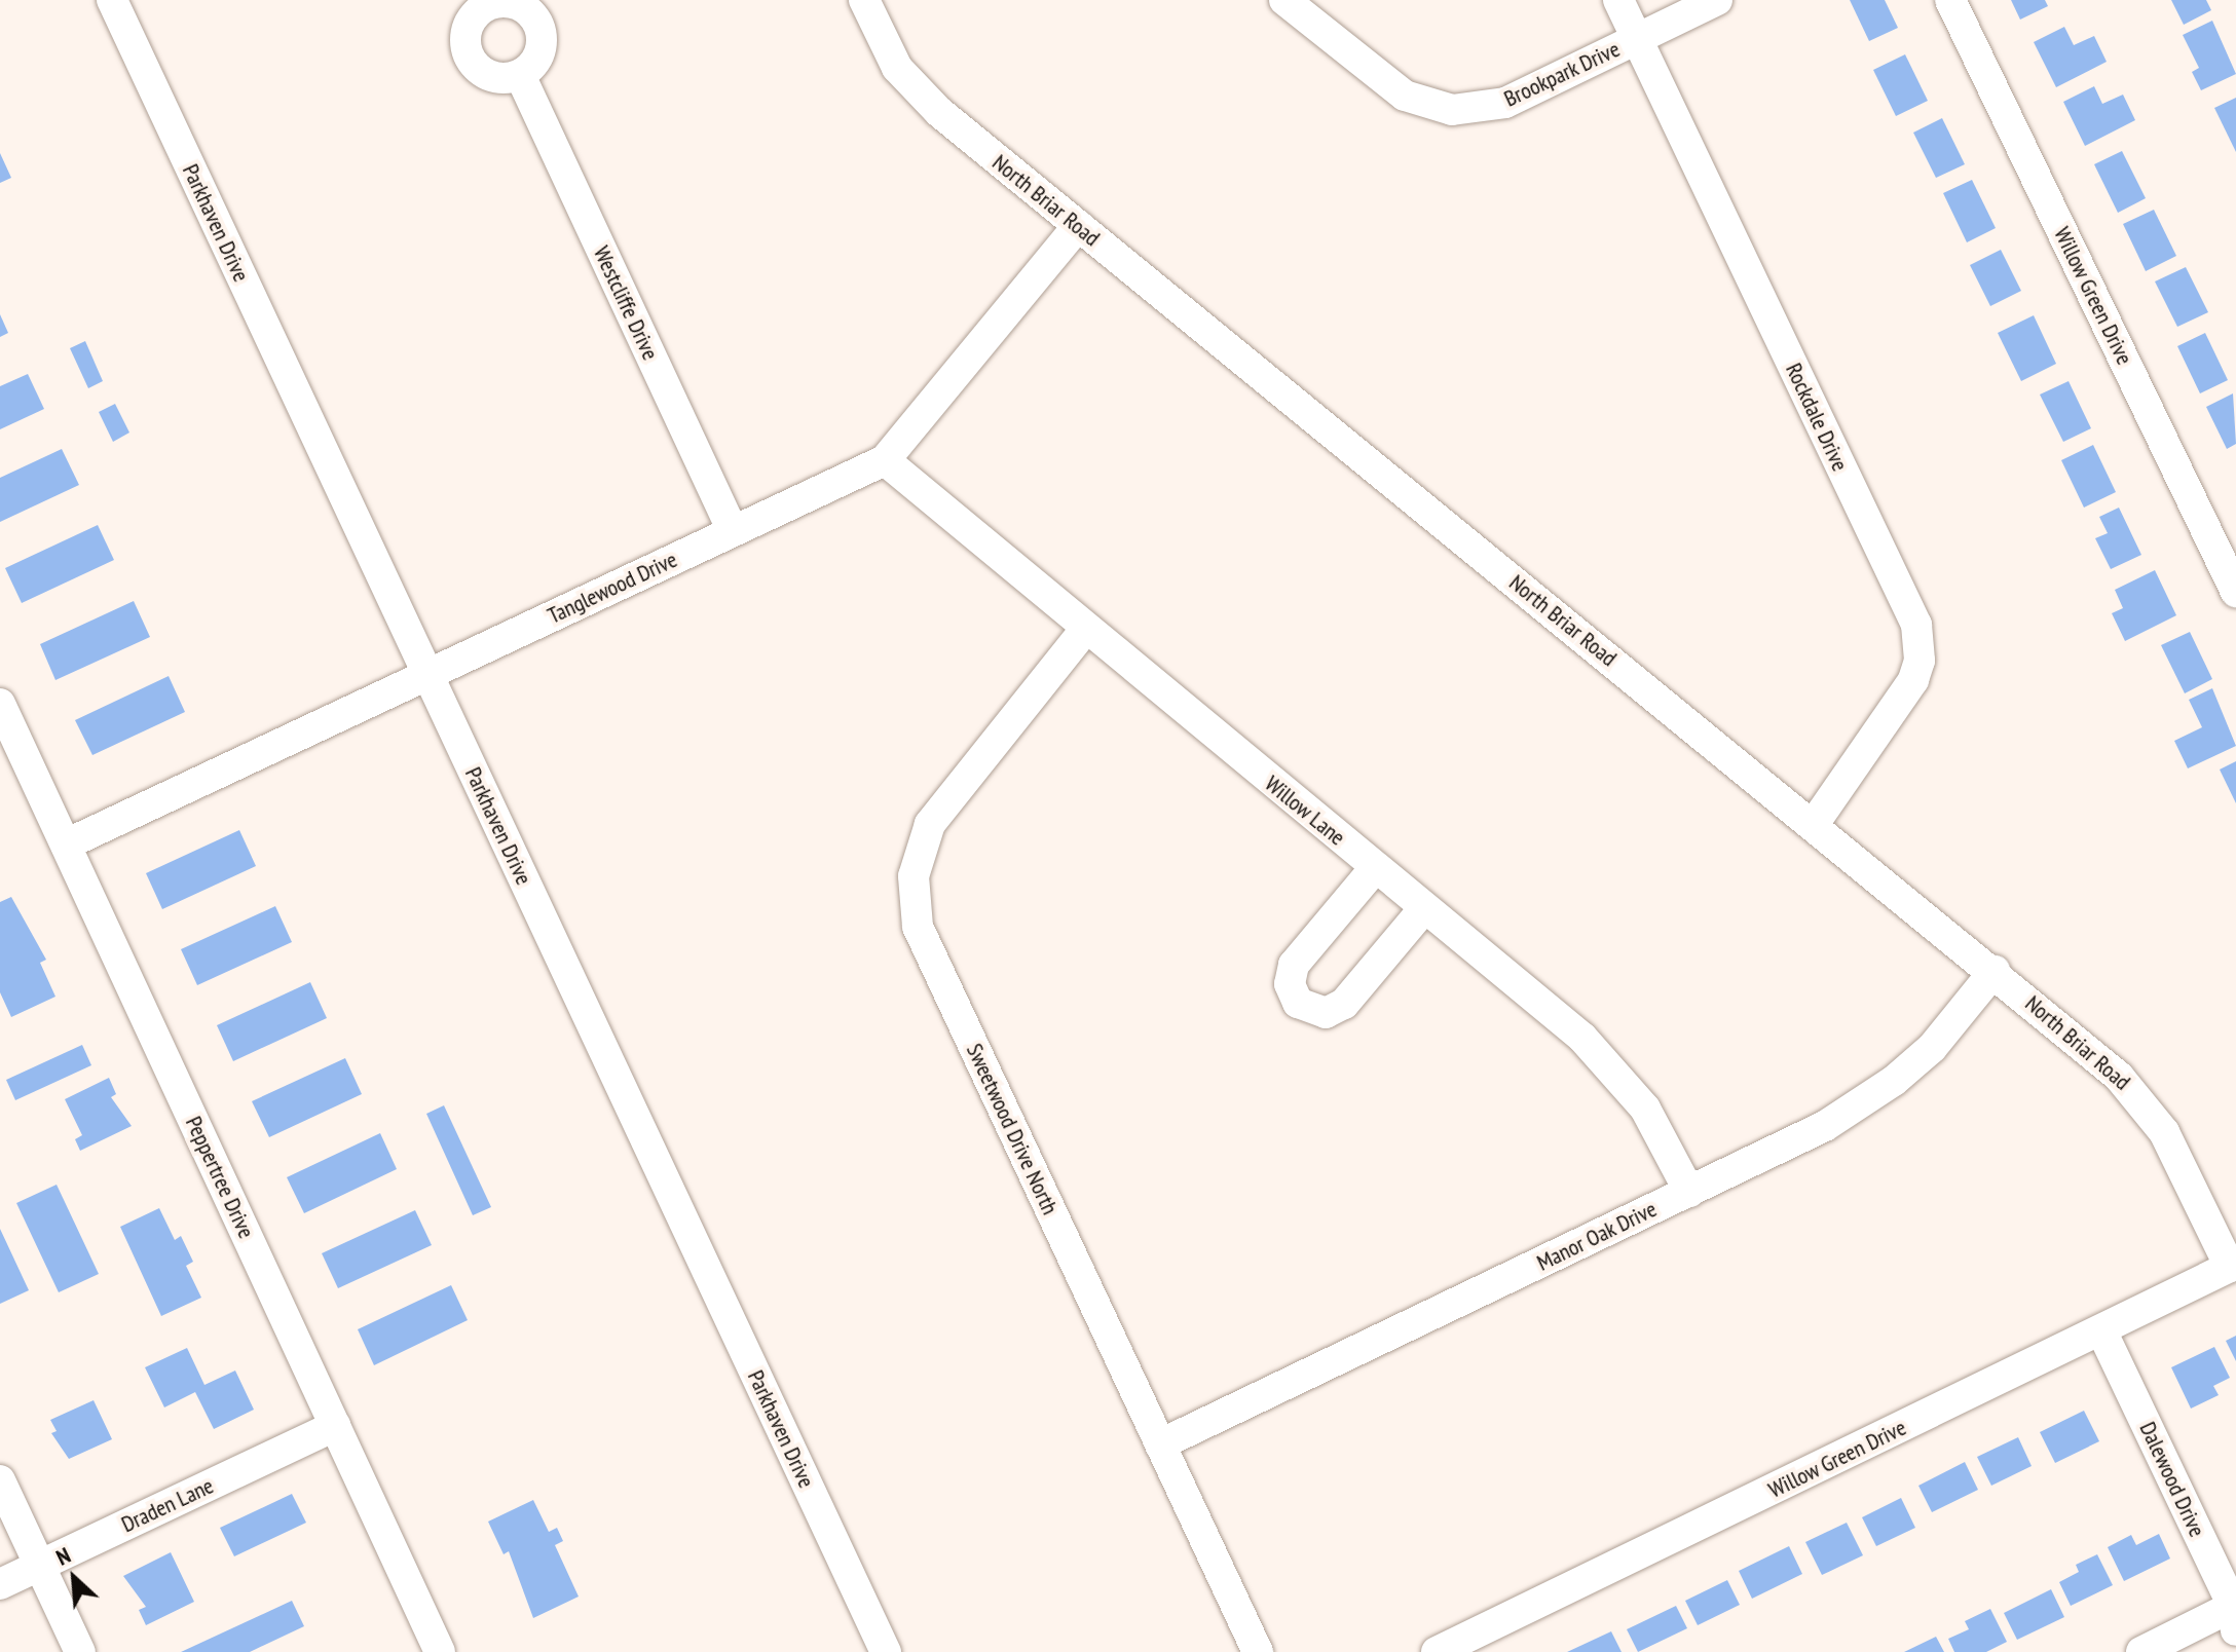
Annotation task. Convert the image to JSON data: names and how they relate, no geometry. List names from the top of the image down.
{
  "streets": {
    "street": [
      "Brookpark Drive",
      "North Briar Road",
      "Parkhaven Drive",
      "Willow Green Drive",
      "Westcliffe Drive",
      "Rockdale Drive",
      "Tanglewood Drive",
      "Willow Lane",
      "Sweetwood Drive North",
      "Peppertree Drive",
      "Manor Oak Drive",
      "Dalewood Drive",
      "Draden Lane"
    ]
  },
  "crossings": [
    ["Brookpark Drive", "Rockdale Drive"],
    ["North Briar Road", "Willow Green Drive"],
    ["North Briar Road", "Rockdale Drive"],
    ["North Briar Road", "Tanglewood Drive"],
    ["North Briar Road", "Manor Oak Drive"],
    ["Parkhaven Drive", "Tanglewood Drive"],
    ["Willow Green Drive", "Dalewood Drive"],
    ["Westcliffe Drive", "Tanglewood Drive"],
    ["Tanglewood Drive", "Willow Lane"],
    ["Tanglewood Drive", "Peppertree Drive"],
    ["Willow Lane", "Sweetwood Drive North"],
    ["Willow Lane", "Manor Oak Drive"],
    ["Sweetwood Drive North", "Manor Oak Drive"],
    ["Peppertree Drive", "Draden Lane"]
  ],
  "north": "top left"
}
